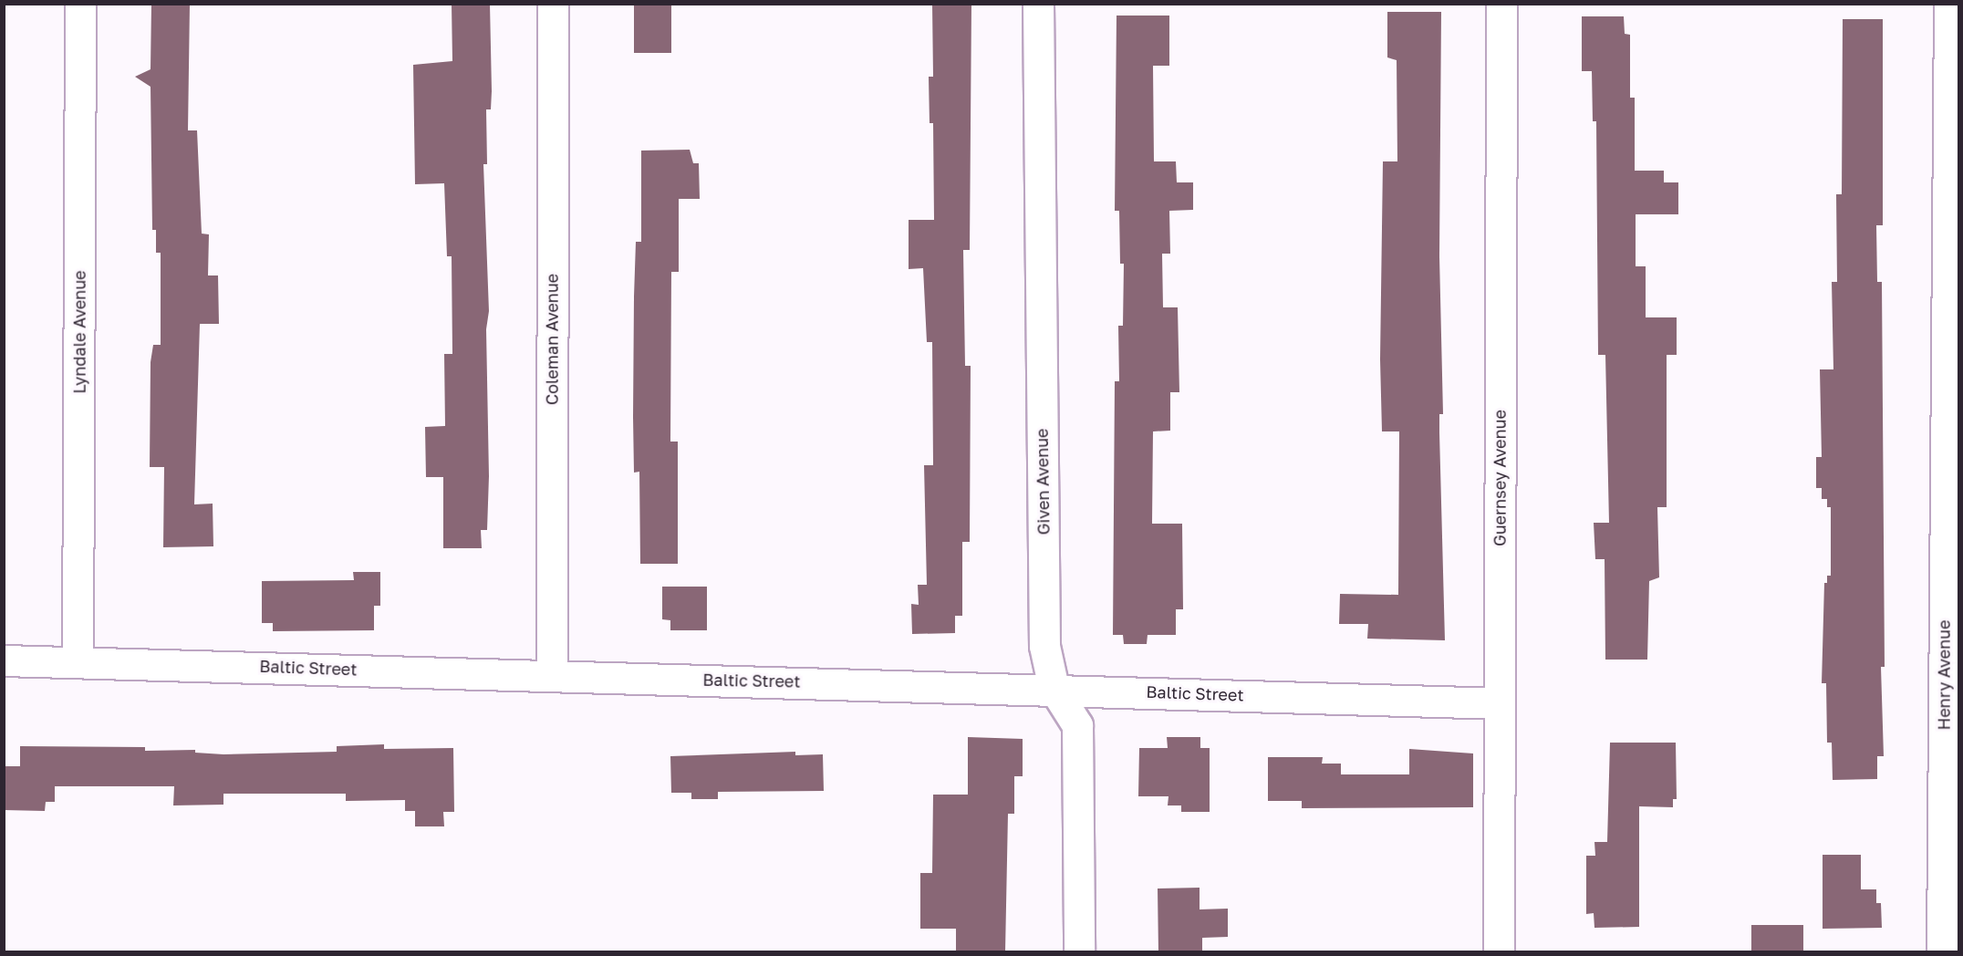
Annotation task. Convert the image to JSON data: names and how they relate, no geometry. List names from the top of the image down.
{
  "streets": {
    "street": [
      "Lyndale Avenue",
      "Coleman Avenue",
      "Guernsey Avenue",
      "Given Avenue",
      "Baltic Street",
      "Henry Avenue"
    ]
  },
  "crossings": [
    ["Lyndale Avenue", "Baltic Street"],
    ["Coleman Avenue", "Baltic Street"],
    ["Guernsey Avenue", "Baltic Street"],
    ["Given Avenue", "Baltic Street"]
  ]
}
